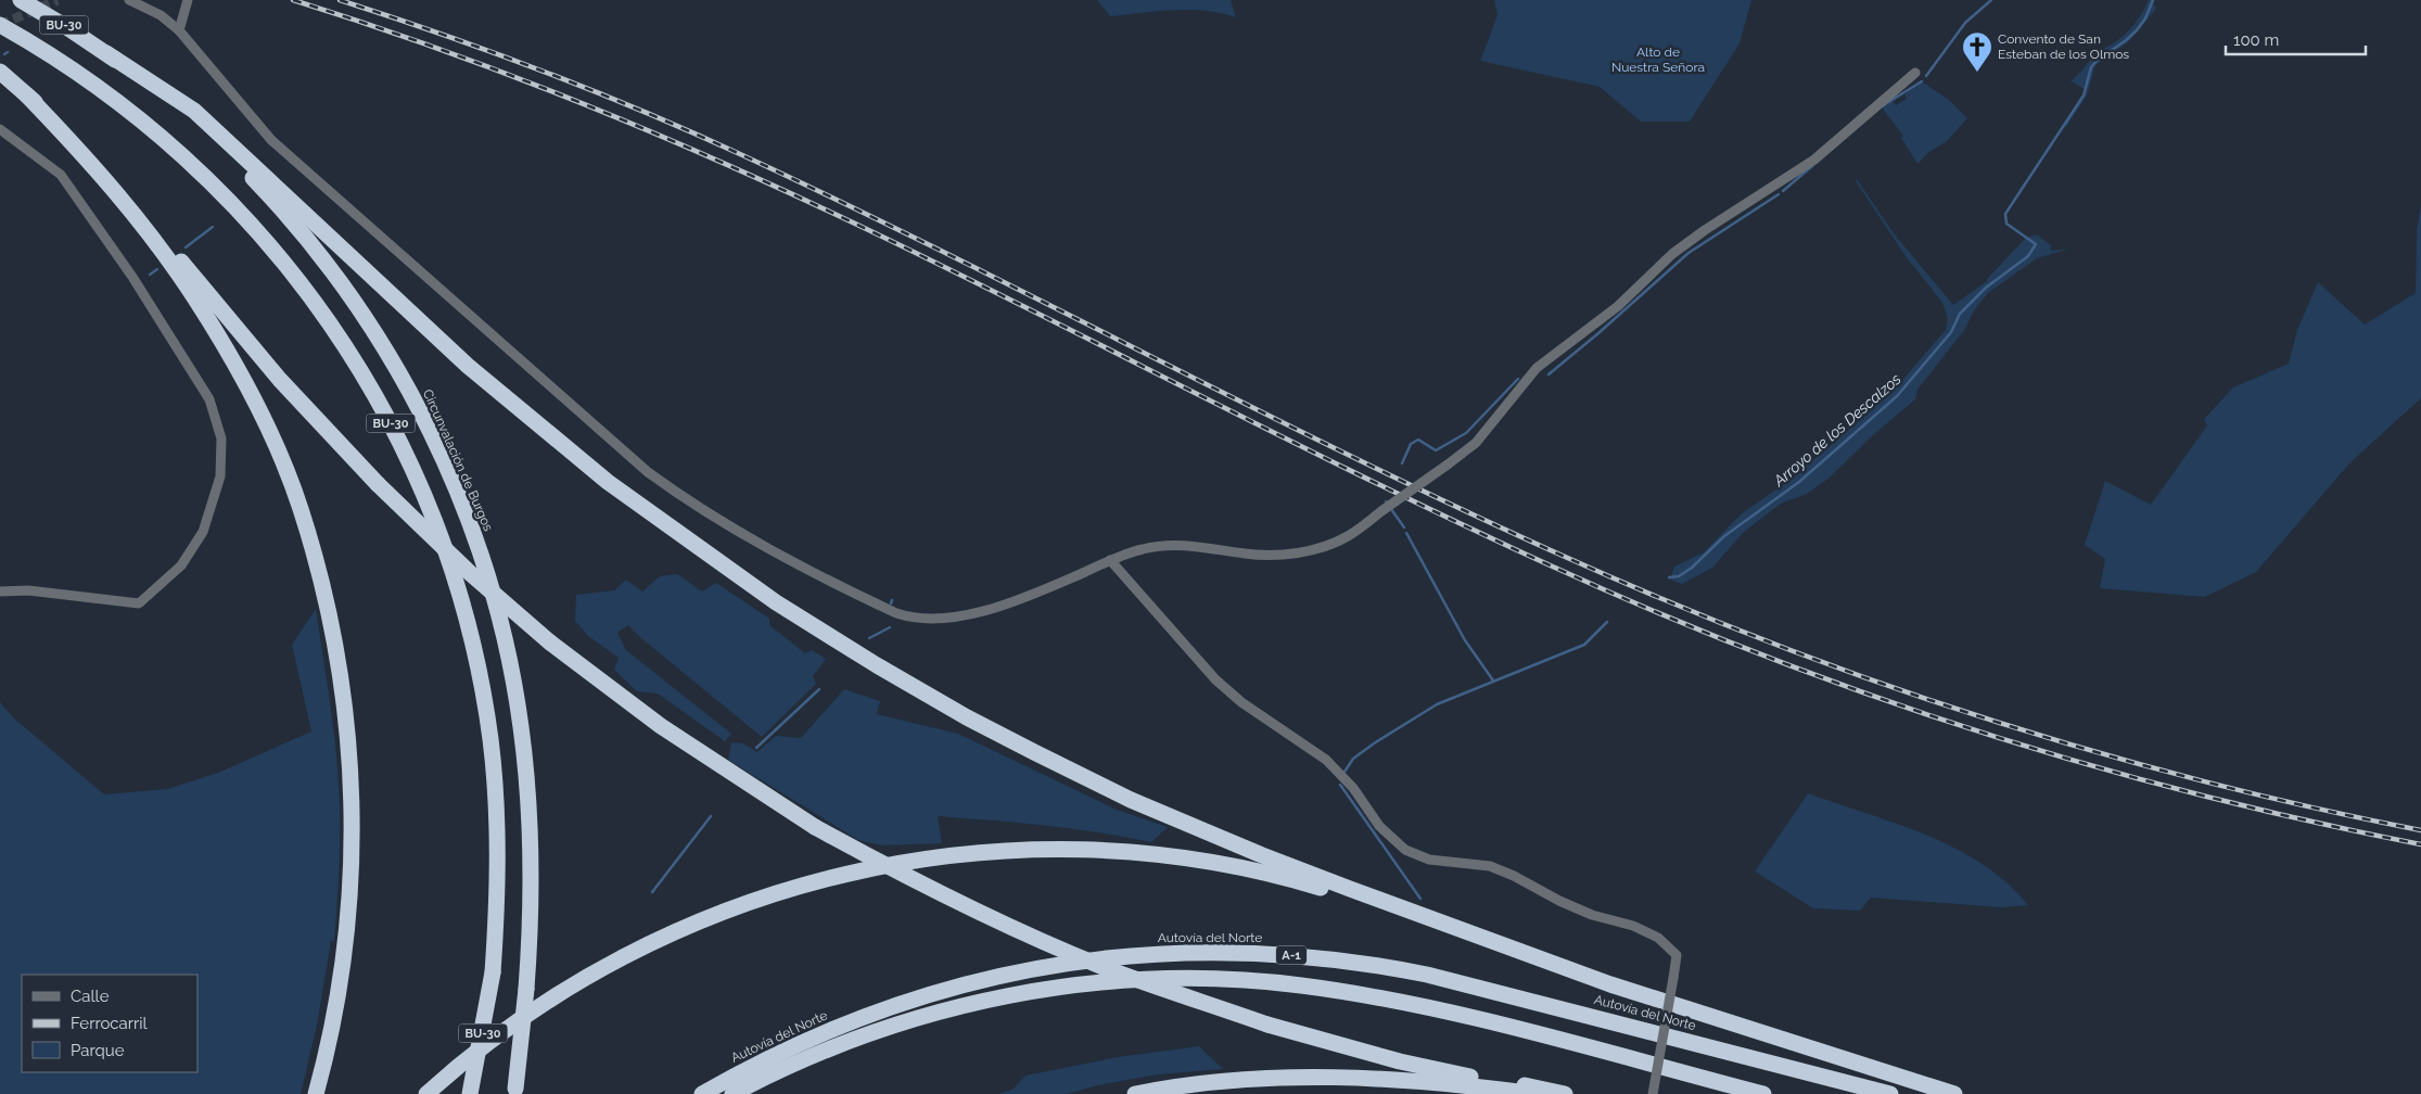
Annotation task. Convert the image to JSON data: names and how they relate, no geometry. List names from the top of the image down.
{
  "streets": {
    "highway": [
      "BU-30",
      "Circunvalación de Burgos",
      "Autovía del Norte",
      "A-1"
    ]
  },
  "water": ["Arroyo de los Descalzos"],
  "parks": ["Alto de Nuestra Señora"],
  "places": {
    "church": ["Convento de San Esteban de los Olmos"]
  },
  "legend": ["Calle", "Ferrocarril", "Parque"],
  "scale_bar": "100 m"
}
